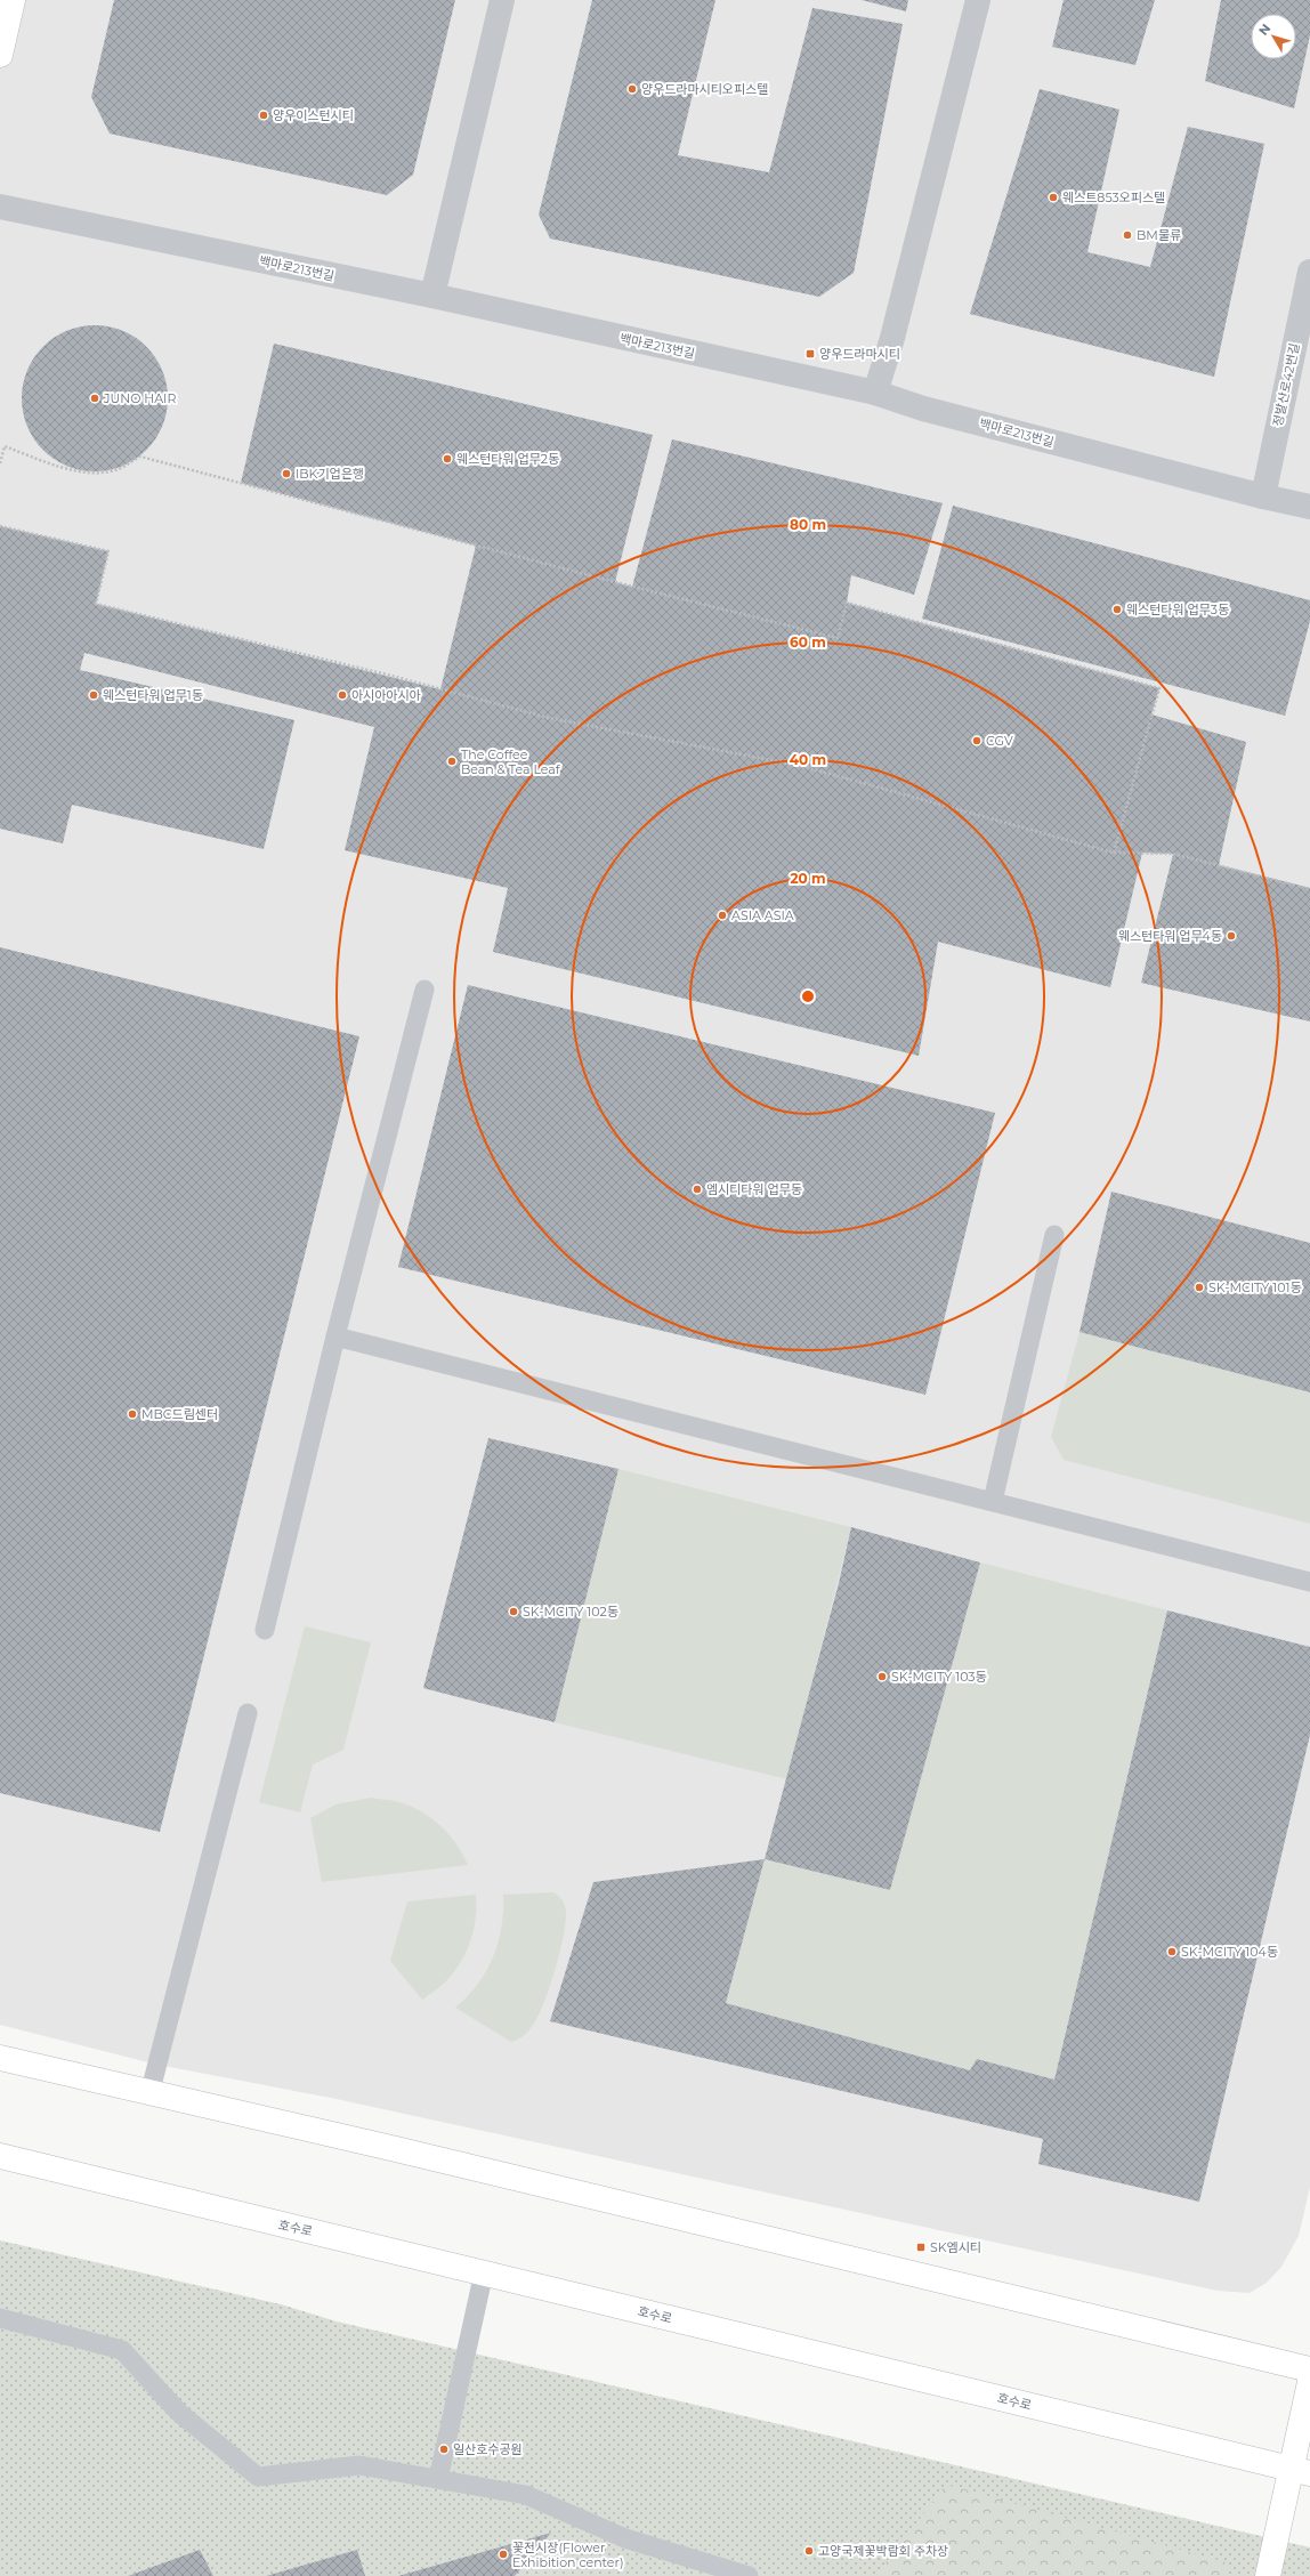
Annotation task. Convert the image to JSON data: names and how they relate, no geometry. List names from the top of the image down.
{
  "streets": {
    "main road": ["호수로"],
    "street": ["백마로213번길", "정발산로42번길"]
  },
  "crossings": [
    ["백마로213번길", "정발산로42번길"]
  ],
  "places": {
    "other": [
      "양우드라마시티오피스텔",
      "양우이스턴시티",
      "웨스트853오피스텔",
      "BM물류",
      "JUNO HAIR",
      "웨스턴타워 업무2동",
      "IBK기업은행",
      "웨스턴타워 업무3동",
      "웨스턴타워 업무1동",
      "아시아아시아",
      "CGV",
      "The Coffee Bean & Tea Leaf",
      "ASIA ASIA",
      "웨스턴타워 업무4동",
      "엠시티타워 업무동",
      "SK-MCITY 101동",
      "MBC드림센터",
      "SK-MCITY 102동",
      "SK-MCITY 103동",
      "SK-MCITY 104동",
      "일산호수공원",
      "고양국제꽃박람회 주차장",
      "꽃전시장(Flower Exhibition center)"
    ],
    "transit": ["양우드라마시티", "SK엠시티"]
  },
  "north": "top left",
  "rings": [
    "80 m",
    "60 m",
    "40 m",
    "20 m"
  ]
}
